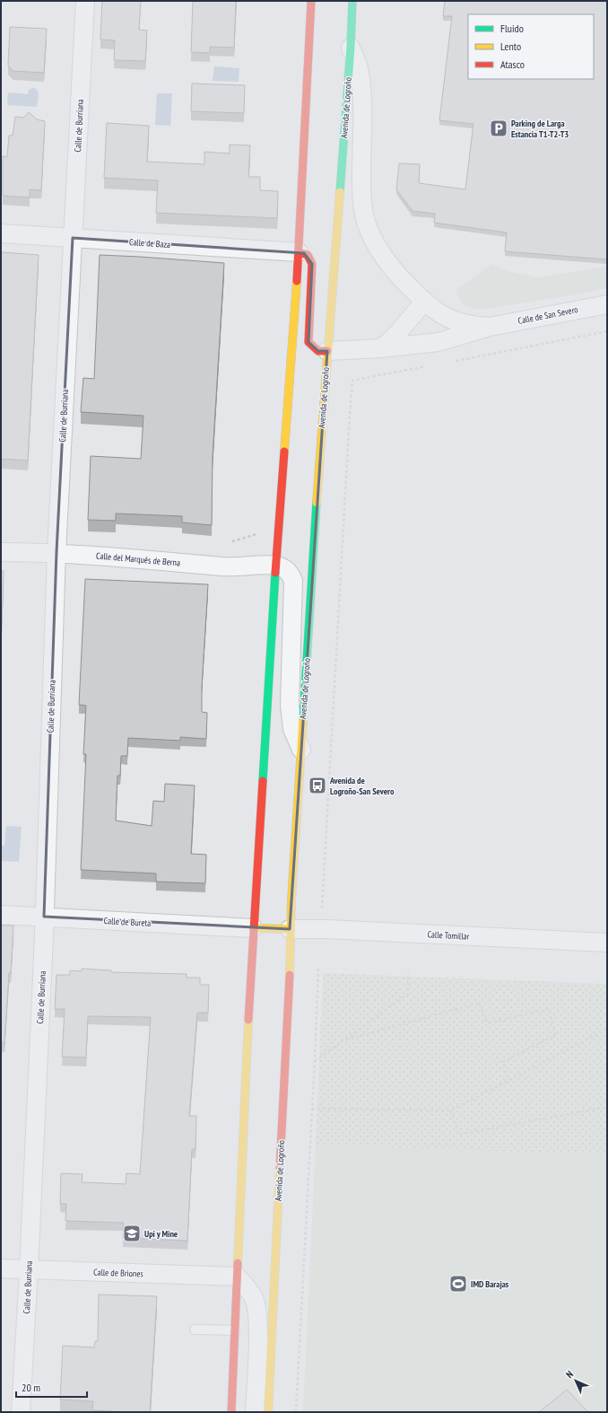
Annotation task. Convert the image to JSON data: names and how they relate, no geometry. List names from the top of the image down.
{
  "streets": {
    "main road": ["Avenida de Logroño"],
    "street": [
      "Calle de Burriana",
      "Calle de Baza",
      "Calle de San Severo",
      "Calle del Marqués de Berna",
      "Calle de Bureta",
      "Calle Tomillar",
      "Calle de Briones"
    ]
  },
  "crossings": [
    ["Avenida de Logroño", "Calle de San Severo"],
    ["Avenida de Logroño", "Calle del Marqués de Berna"],
    ["Avenida de Logroño", "Calle Tomillar"],
    ["Calle de Burriana", "Calle de Baza"],
    ["Calle de Burriana", "Calle del Marqués de Berna"],
    ["Calle de Burriana", "Calle de Bureta"],
    ["Calle de Burriana", "Calle de Briones"]
  ],
  "places": {
    "parking": ["Parking de Larga Estancia T1-T2-T3"],
    "bus stop": ["Avenida de Logroño-San Severo"],
    "school or university": ["Upi y Mine"],
    "sports": ["IMD Barajas"]
  },
  "legend": ["Fluido", "Lento", "Atasco"],
  "scale_bar": "20 m",
  "north": "top left"
}
